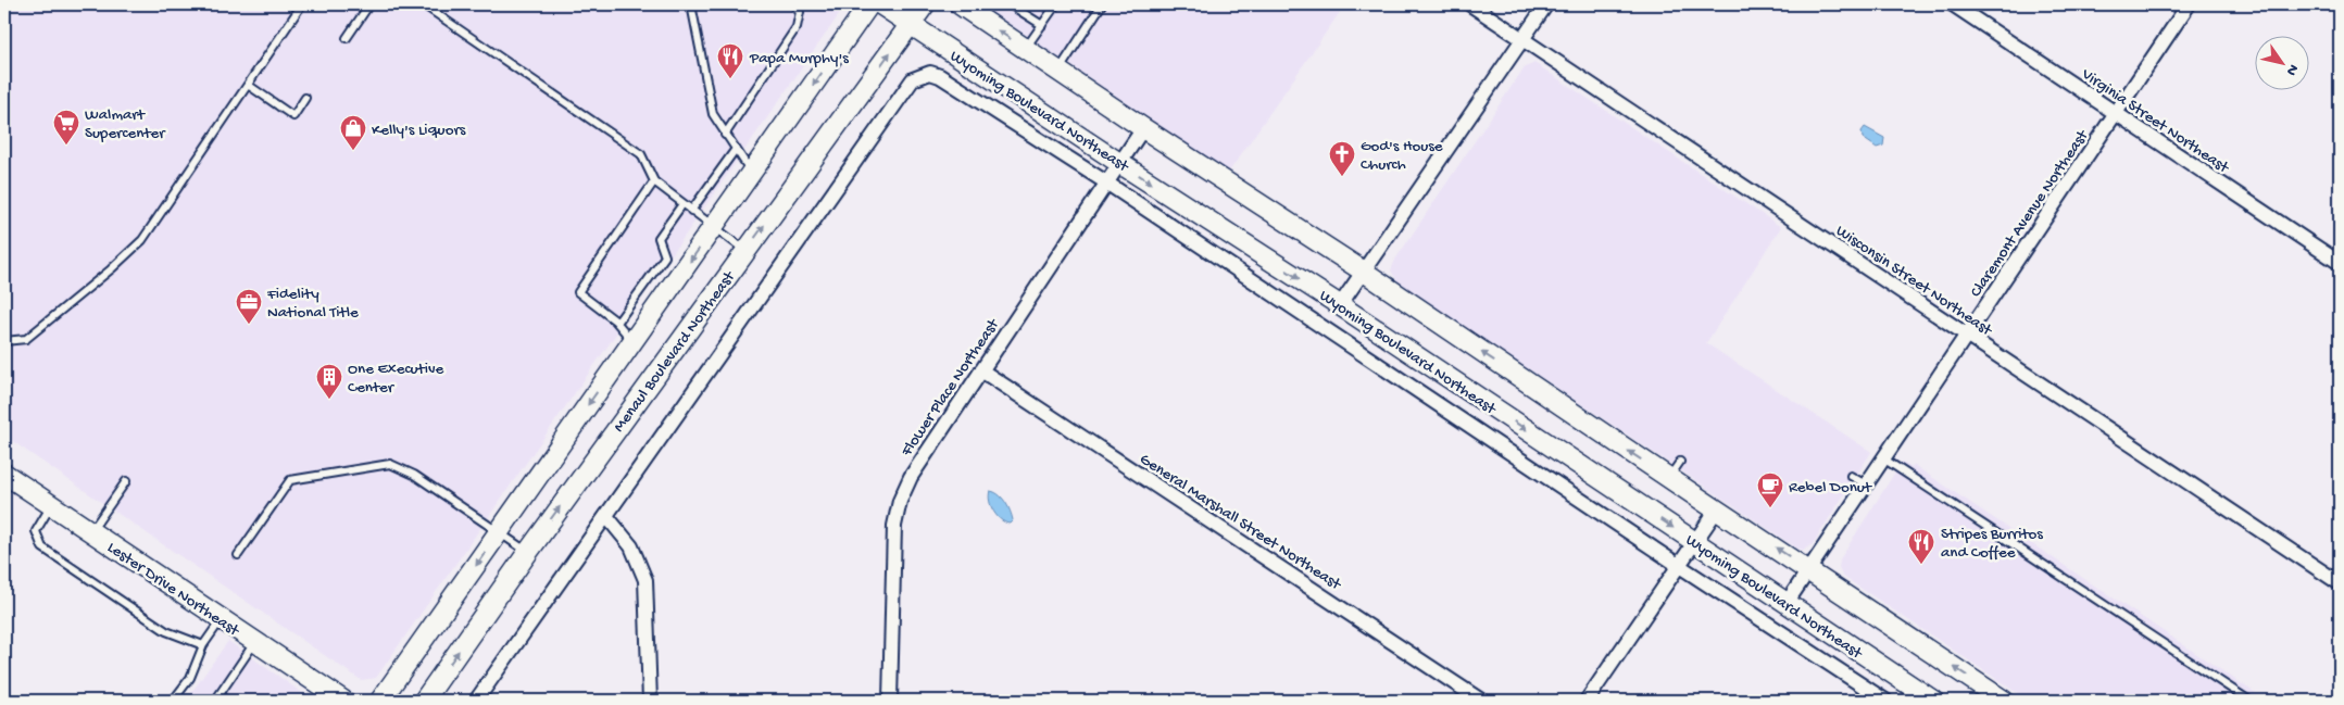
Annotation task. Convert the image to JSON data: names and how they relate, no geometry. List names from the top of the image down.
{
  "streets": {
    "main road": ["Wyoming Boulevard Northeast", "Menaul Boulevard Northeast", "Lester Drive Northeast"],
    "street": [
      "Virginia Street Northeast",
      "Claremont Avenue Northeast",
      "Wisconsin Street Northeast",
      "Flower Place Northeast",
      "General Marshall Street Northeast"
    ]
  },
  "crossings": [
    ["Wyoming Boulevard Northeast", "Claremont Avenue Northeast"],
    ["Wyoming Boulevard Northeast", "Menaul Boulevard Northeast"],
    ["Wyoming Boulevard Northeast", "Flower Place Northeast"],
    ["Virginia Street Northeast", "Claremont Avenue Northeast"],
    ["Claremont Avenue Northeast", "Wisconsin Street Northeast"],
    ["Flower Place Northeast", "General Marshall Street Northeast"]
  ],
  "places": {
    "restaurant": ["Papa Murphy's", "Stripes Burritos and Coffee"],
    "supermarket": ["Walmart Supercenter"],
    "shop": ["Kelly's Liquors"],
    "church": ["God's House Church"],
    "office": ["Fidelity National Title"],
    "building": ["One Executive Center"],
    "cafe": ["Rebel Donut"]
  },
  "north": "bottom right"
}
